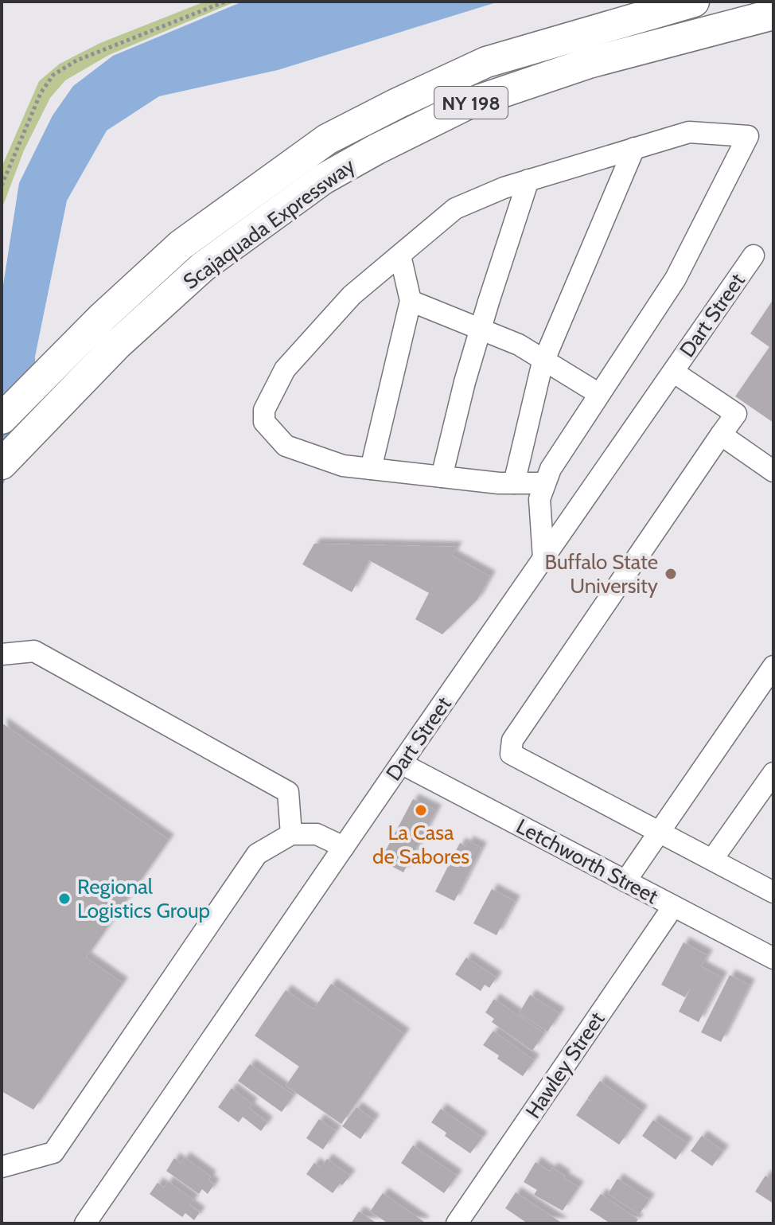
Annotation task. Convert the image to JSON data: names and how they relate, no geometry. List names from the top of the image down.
{
  "streets": {
    "highway": ["NY 198", "Scajaquada Expressway"],
    "street": ["Dart Street", "Letchworth Street", "Hawley Street"]
  },
  "crossings": [
    ["Dart Street", "Letchworth Street"],
    ["Letchworth Street", "Hawley Street"]
  ],
  "places": ["Buffalo State University", "La Casa de Sabores", "Regional Logistics Group"]
}
